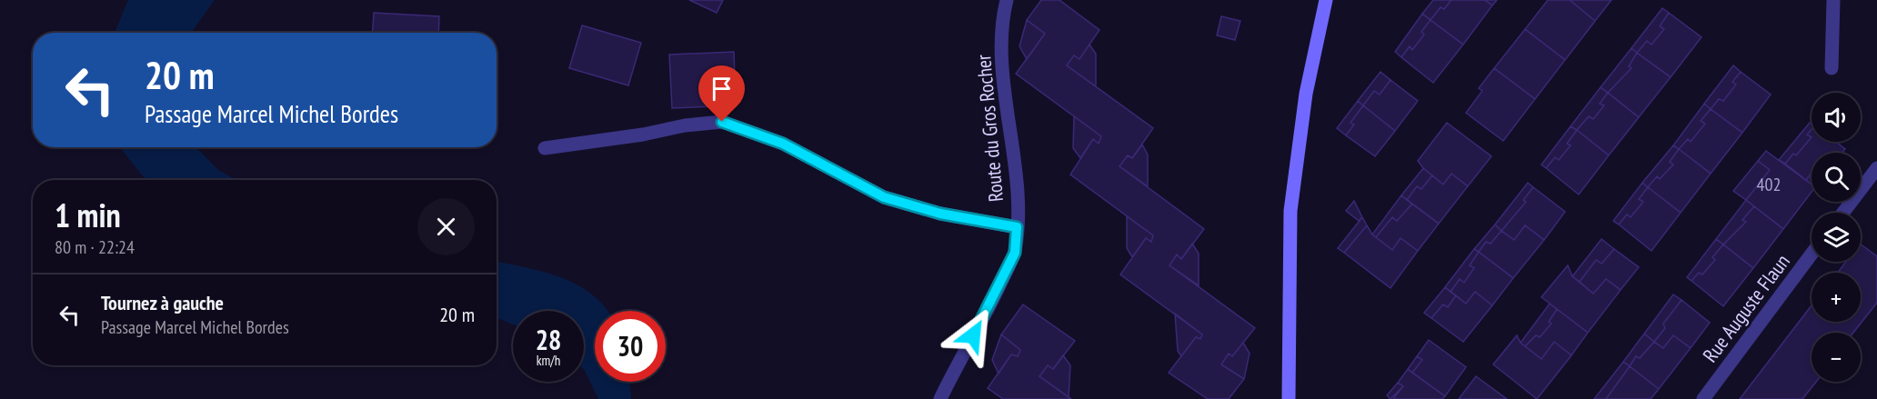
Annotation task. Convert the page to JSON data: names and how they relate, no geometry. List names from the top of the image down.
{
  "streets": {
    "street": ["Route du Gros Rocher", "Rue Auguste Flaun"]
  },
  "house_numbers": ["402"],
  "page": {
    "turn": ["20 m", "Passage Marcel Michel Bordes"],
    "map_buttons": ["+", "−"],
    "heading": ["1 min", "80 m · 22:24"],
    "list": [
      {
        "name": "Tournez à gauche",
        "note": "Passage Marcel Michel Bordes",
        "value": "20 m"
      }
    ],
    "speed": "28 km/h",
    "limit": "30"
  }
}
